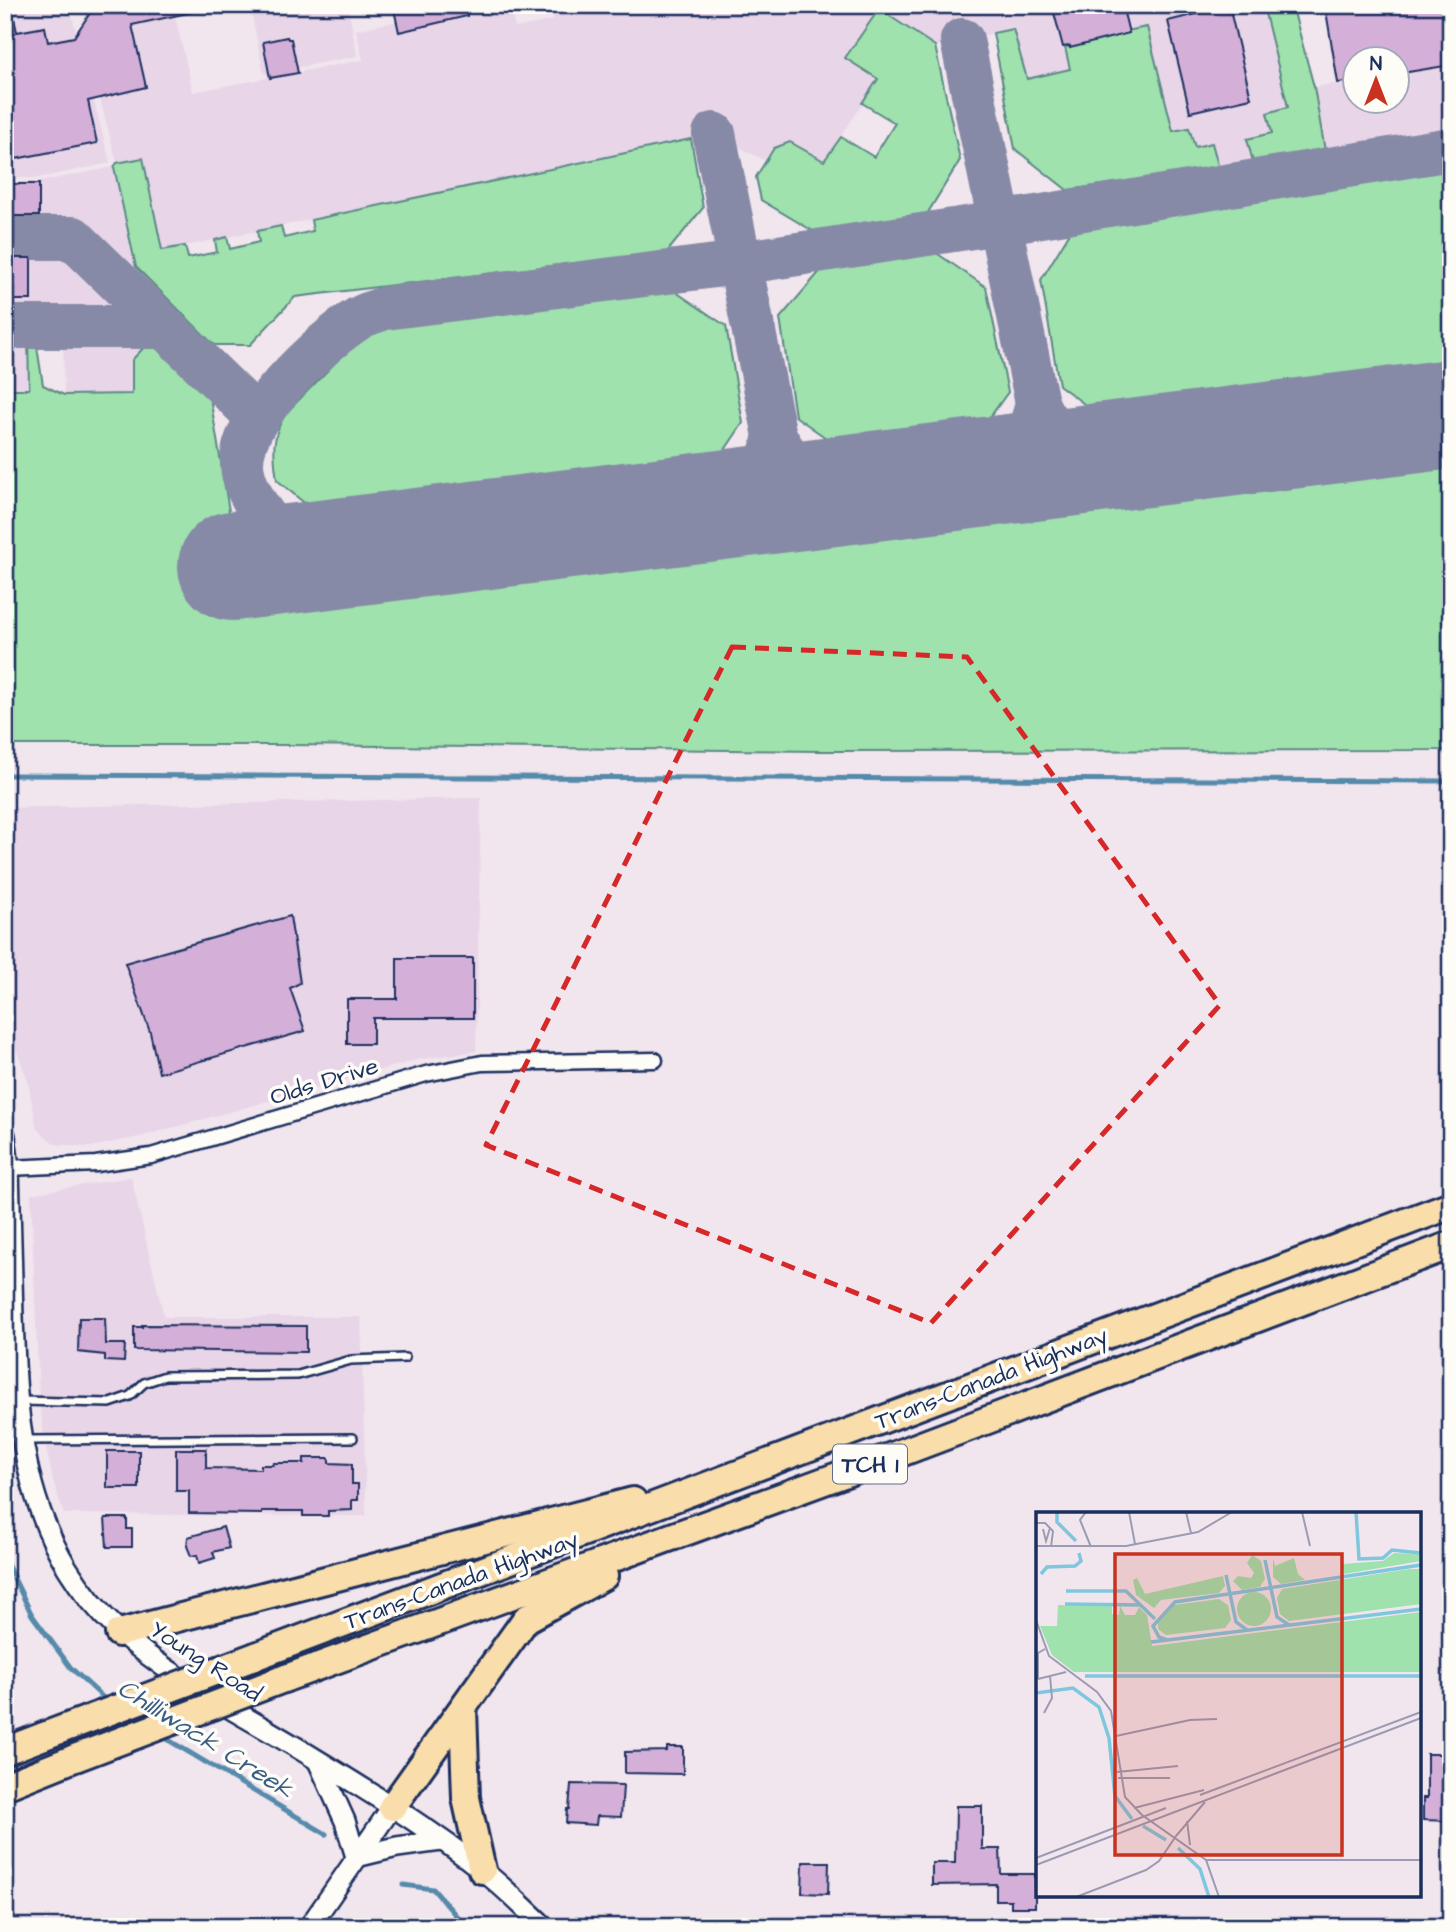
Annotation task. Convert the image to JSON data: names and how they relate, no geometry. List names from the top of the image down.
{
  "streets": {
    "highway": ["Trans-Canada Highway", "TCH 1"],
    "main road": ["Young Road"],
    "street": ["Olds Drive"]
  },
  "crossings": [
    ["Olds Drive", "Young Road"]
  ],
  "water": ["Chilliwack Creek"],
  "north": "top"
}
